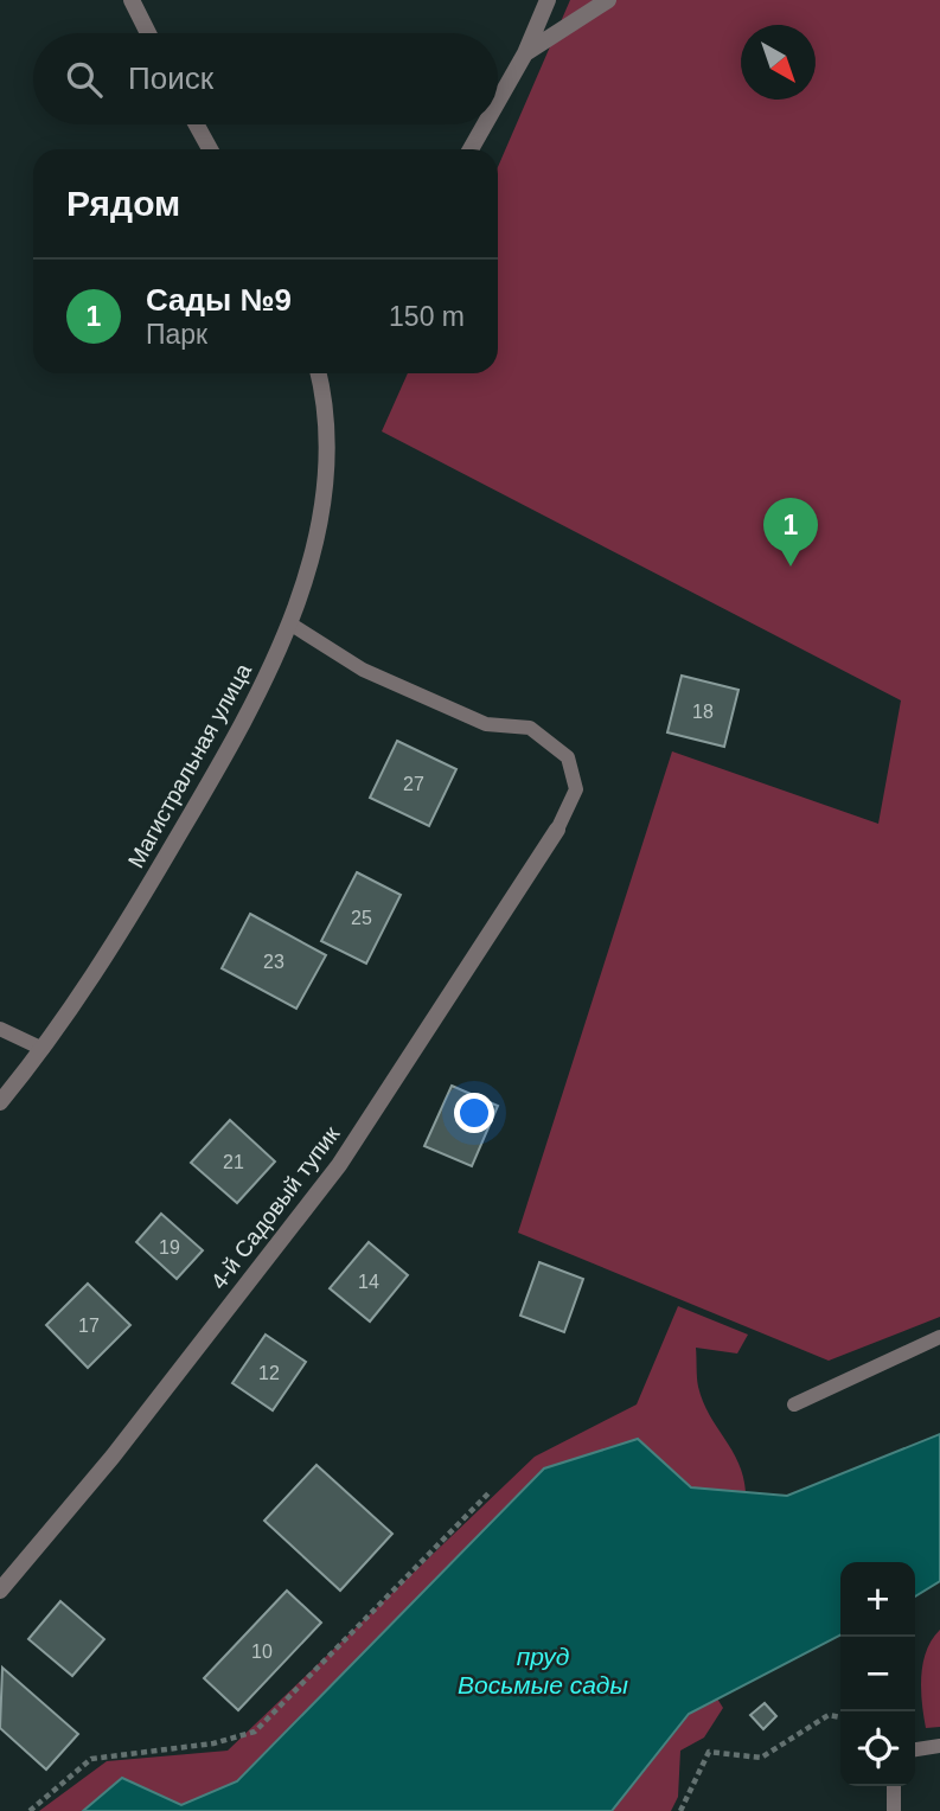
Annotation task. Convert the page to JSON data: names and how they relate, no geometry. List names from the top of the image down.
{
  "streets": {
    "street": ["Магистральная улица", "4-й Садовый тупик"]
  },
  "water": ["пруд Восьмые сады"],
  "house_numbers": [
    "18",
    "27",
    "25",
    "23",
    "21",
    "19",
    "14",
    "17",
    "12",
    "10"
  ],
  "north": "bottom right",
  "page": {
    "search": "Поиск",
    "heading": "Рядом",
    "list": [
      {
        "mark": "1",
        "name": "Сады №9",
        "note": "Парк",
        "value": "150 m"
      }
    ],
    "pins": "1",
    "map_buttons": ["+", "−"]
  }
}
